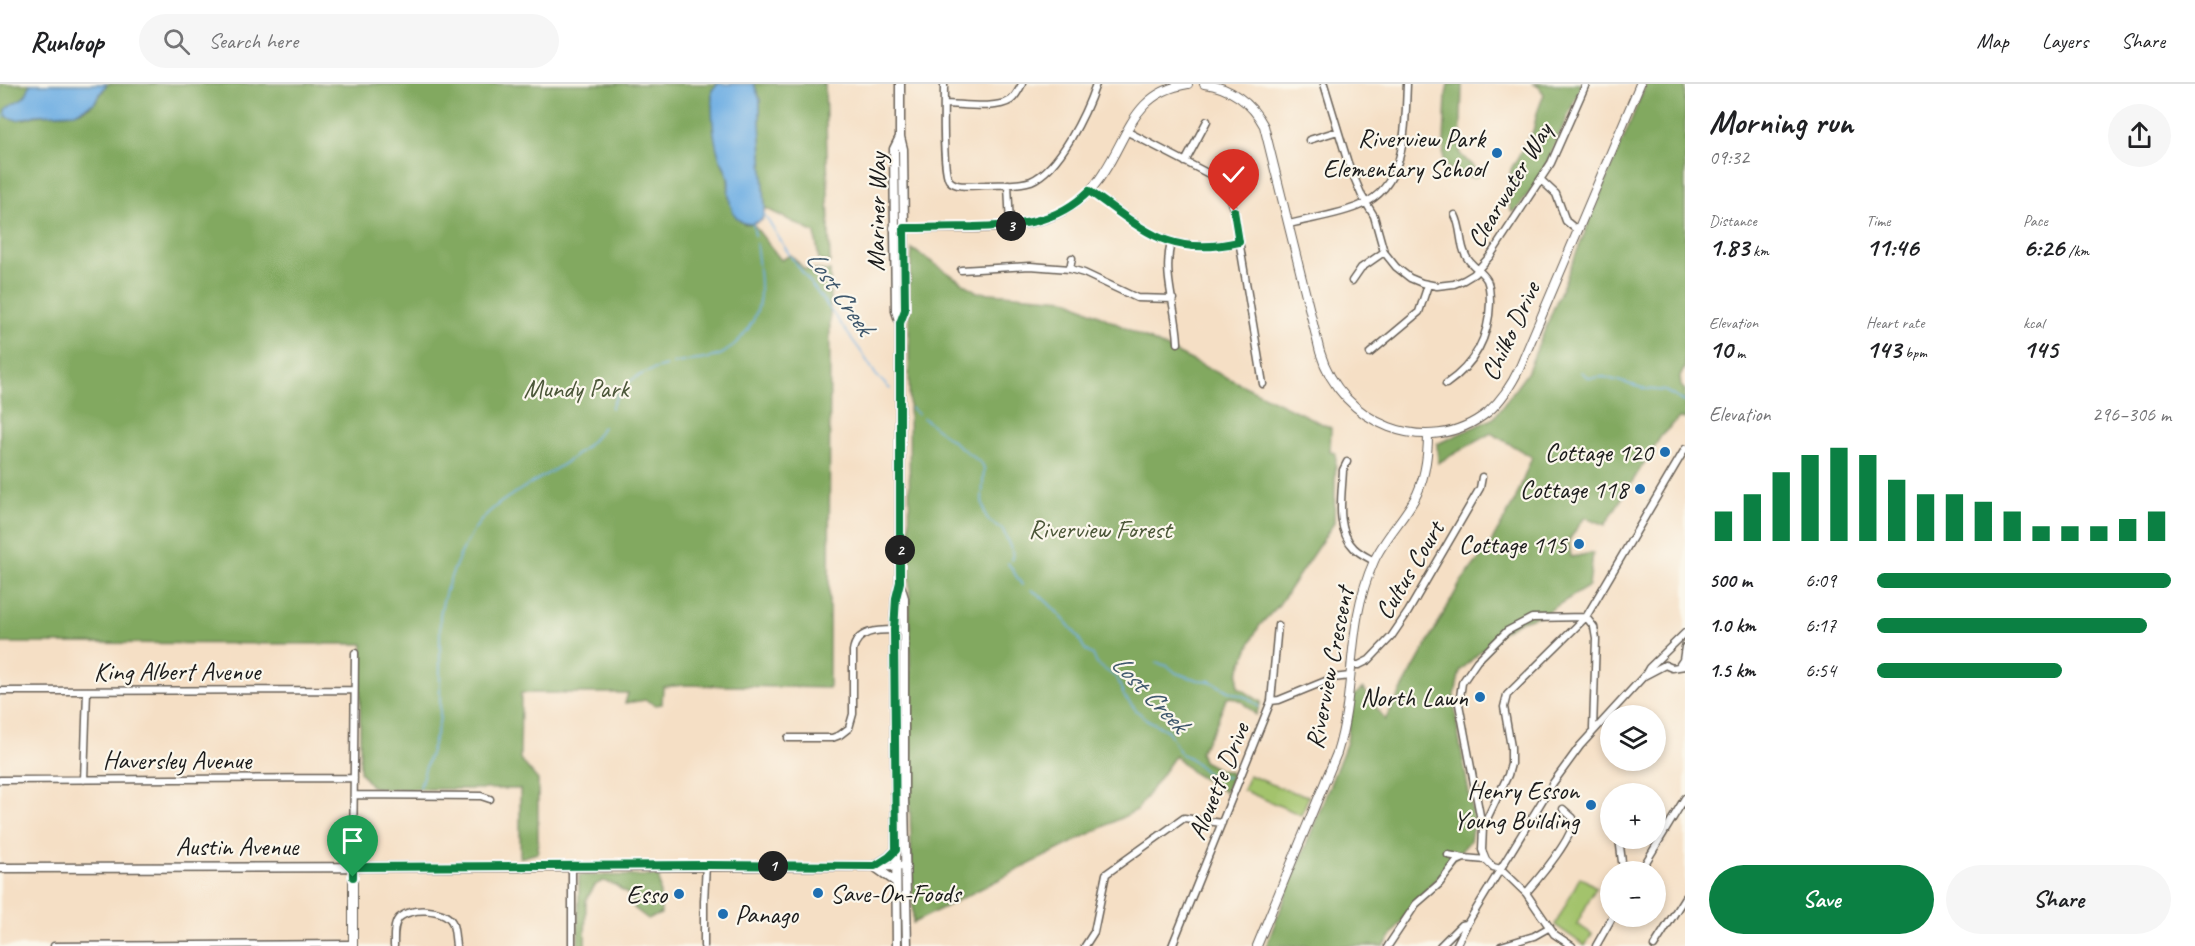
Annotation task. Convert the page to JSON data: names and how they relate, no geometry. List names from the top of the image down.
{
  "streets": {
    "main road": ["Mariner Way", "Austin Avenue"],
    "street": [
      "Clearwater Way",
      "Chilko Drive",
      "Cultus Court",
      "Riverview Crescent",
      "King Albert Avenue",
      "Haversley Avenue",
      "Alouette Drive"
    ]
  },
  "crossings": [
    ["Mariner Way", "Austin Avenue"],
    ["Chilko Drive", "Riverview Crescent"],
    ["Cultus Court", "Riverview Crescent"]
  ],
  "water": ["Lost Creek"],
  "parks": ["Mundy Park", "Riverview Forest"],
  "places": [
    "Riverview Park Elementary School",
    "Cottage 120",
    "Cottage 118",
    "Cottage 115",
    "North Lawn",
    "Henry Esson Young Building",
    "Save-On-Foods",
    "Esso",
    "Panago"
  ],
  "page": {
    "header": "Runloop",
    "search": "Search here",
    "nav": ["Map", "Layers", "Share"],
    "heading": ["Morning run", "09:32"],
    "stats": [
      ["Distance", "1.83 km"],
      ["Time", "11:46"],
      ["Pace", "6:26 /km"],
      ["Elevation", "10 m"],
      ["Heart rate", "143 bpm"],
      ["kcal", "145"]
    ],
    "pins": ["3", "2", "1"],
    "chart": ["Elevation", "296–306 m"],
    "list": [
      {
        "name": "500 m",
        "note": "6:09"
      },
      {
        "name": "1.0 km",
        "note": "6:17"
      },
      {
        "name": "1.5 km",
        "note": "6:54"
      }
    ],
    "map_buttons": ["+", "−"],
    "buttons": ["Save", "Share"]
  }
}
